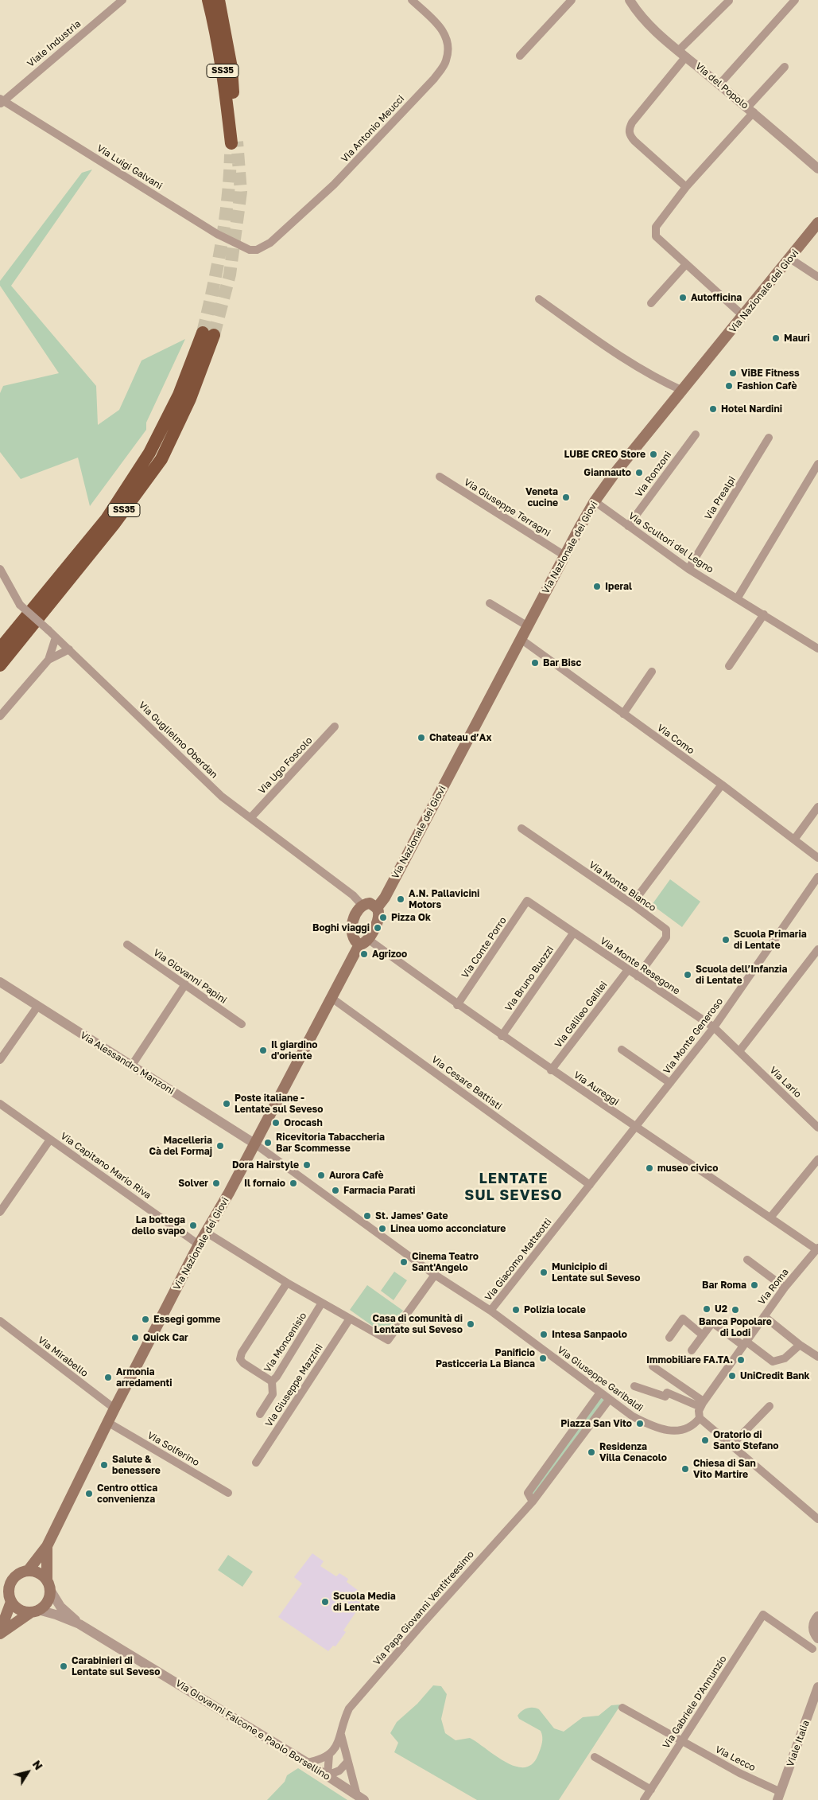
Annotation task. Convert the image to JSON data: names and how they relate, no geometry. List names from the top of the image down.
{
  "streets": {
    "highway": ["SS35"],
    "main road": ["Via Nazionale dei Giovi"],
    "street": [
      "Viale Industria",
      "Via del Popolo",
      "Via Antonio Meucci",
      "Via Luigi Galvani",
      "Via Ronzoni",
      "Via Prealpi",
      "Via Giuseppe Terragni",
      "Via Scultori del Legno",
      "Via Como",
      "Via Guglielmo Oberdan",
      "Via Ugo Foscolo",
      "Via Monte Bianco",
      "Via Conte Porro",
      "Via Monte Resegone",
      "Via Giovanni Papini",
      "Via Bruno Buozzi",
      "Via Galileo Galilei",
      "Via Monte Generoso",
      "Via Alessandro Manzoni",
      "Via Lario",
      "Via Cesare Battisti",
      "Via Aureggi",
      "Via Capitano Mario Riva",
      "Via Giacomo Matteotti",
      "Via Roma",
      "Via Moncenisio",
      "Via Mirabello",
      "Via Giuseppe Garibaldi",
      "Via Giuseppe Mazzini",
      "Via Solferino",
      "Via Papa Giovanni Ventitreesimo",
      "Via Gabriele D'Annunzio",
      "Via Giovanni Falcone e Paolo Borsellino",
      "Viale Italia",
      "Via Lecco"
    ]
  },
  "crossings": [
    ["Viale Industria", "Via Luigi Galvani"],
    ["Via Antonio Meucci", "Via Luigi Galvani"],
    ["Via Nazionale dei Giovi", "Via Giuseppe Terragni"],
    ["Via Nazionale dei Giovi", "Via Scultori del Legno"],
    ["Via Nazionale dei Giovi", "Via Como"],
    ["Via Nazionale dei Giovi", "Via Alessandro Manzoni"],
    ["Via Nazionale dei Giovi", "Via Cesare Battisti"],
    ["Via Nazionale dei Giovi", "Via Aureggi"],
    ["Via Nazionale dei Giovi", "Via Capitano Mario Riva"],
    ["Via Nazionale dei Giovi", "Via Mirabello"],
    ["Via Nazionale dei Giovi", "Via Giuseppe Garibaldi"],
    ["Via Nazionale dei Giovi", "Via Solferino"],
    ["Via Ronzoni", "Via Scultori del Legno"],
    ["Via Prealpi", "Via Scultori del Legno"],
    ["Via Guglielmo Oberdan", "Via Ugo Foscolo"],
    ["Via Monte Bianco", "Via Monte Resegone"],
    ["Via Conte Porro", "Via Monte Resegone"],
    ["Via Conte Porro", "Via Aureggi"],
    ["Via Monte Resegone", "Via Bruno Buozzi"],
    ["Via Monte Resegone", "Via Galileo Galilei"],
    ["Via Monte Resegone", "Via Monte Generoso"],
    ["Via Monte Resegone", "Via Lario"],
    ["Via Bruno Buozzi", "Via Aureggi"],
    ["Via Galileo Galilei", "Via Aureggi"],
    ["Via Monte Generoso", "Via Aureggi"],
    ["Via Monte Generoso", "Via Giacomo Matteotti"],
    ["Via Alessandro Manzoni", "Via Giuseppe Garibaldi"],
    ["Via Cesare Battisti", "Via Giacomo Matteotti"],
    ["Via Aureggi", "Via Giacomo Matteotti"],
    ["Via Aureggi", "Via Roma"],
    ["Via Giacomo Matteotti", "Via Giuseppe Garibaldi"],
    ["Via Giuseppe Garibaldi", "Via Papa Giovanni Ventitreesimo"],
    ["Via Papa Giovanni Ventitreesimo", "Via Giovanni Falcone e Paolo Borsellino"],
    ["Via Gabriele D'Annunzio", "Via Lecco"],
    ["Viale Italia", "Via Lecco"]
  ],
  "districts": ["LENTATE SUL SEVESO"],
  "places": [
    "Autofficina",
    "Mauri",
    "ViBE Fitness",
    "Fashion Cafè",
    "Hotel Nardini",
    "LUBE CREO Store",
    "Giannauto",
    "Veneta cucine",
    "Iperal",
    "Bar Bisc",
    "Chateau d’Ax",
    "A.N. Pallavicini Motors",
    "Pizza Ok",
    "Boghi viaggi",
    "Scuola Primaria di Lentate",
    "Agrizoo",
    "Scuola dell’Infanzia di Lentate",
    "Il giardino d'oriente",
    "Poste italiane - Lentate sul Seveso",
    "Orocash",
    "Ricevitoria Tabaccheria Bar Scommesse",
    "Macelleria Cà del Formaj",
    "Dora Hairstyle",
    "museo civico",
    "Aurora Cafè",
    "Solver",
    "Il fornaio",
    "Farmacia Parati",
    "St. James' Gate",
    "La bottega dello svapo",
    "Linea uomo acconciature",
    "Cinema Teatro Sant'Angelo",
    "Municipio di Lentate sul Seveso",
    "Bar Roma",
    "U2",
    "Polizia locale",
    "Banca Popolare di Lodi",
    "Essegi gomme",
    "Casa di comunità di Lentate sul Seveso",
    "Intesa Sanpaolo",
    "Quick Car",
    "Panificio Pasticceria La Bianca",
    "Immobiliare FA.TA.",
    "UniCredit Bank",
    "Armonia arredamenti",
    "Piazza San Vito",
    "Oratorio di Santo Stefano",
    "Residenza Villa Cenacolo",
    "Salute & benessere",
    "Chiesa di San Vito Martire",
    "Centro ottica convenienza",
    "Scuola Media di Lentate",
    "Carabinieri di Lentate sul Seveso"
  ],
  "north": "top right"
}
